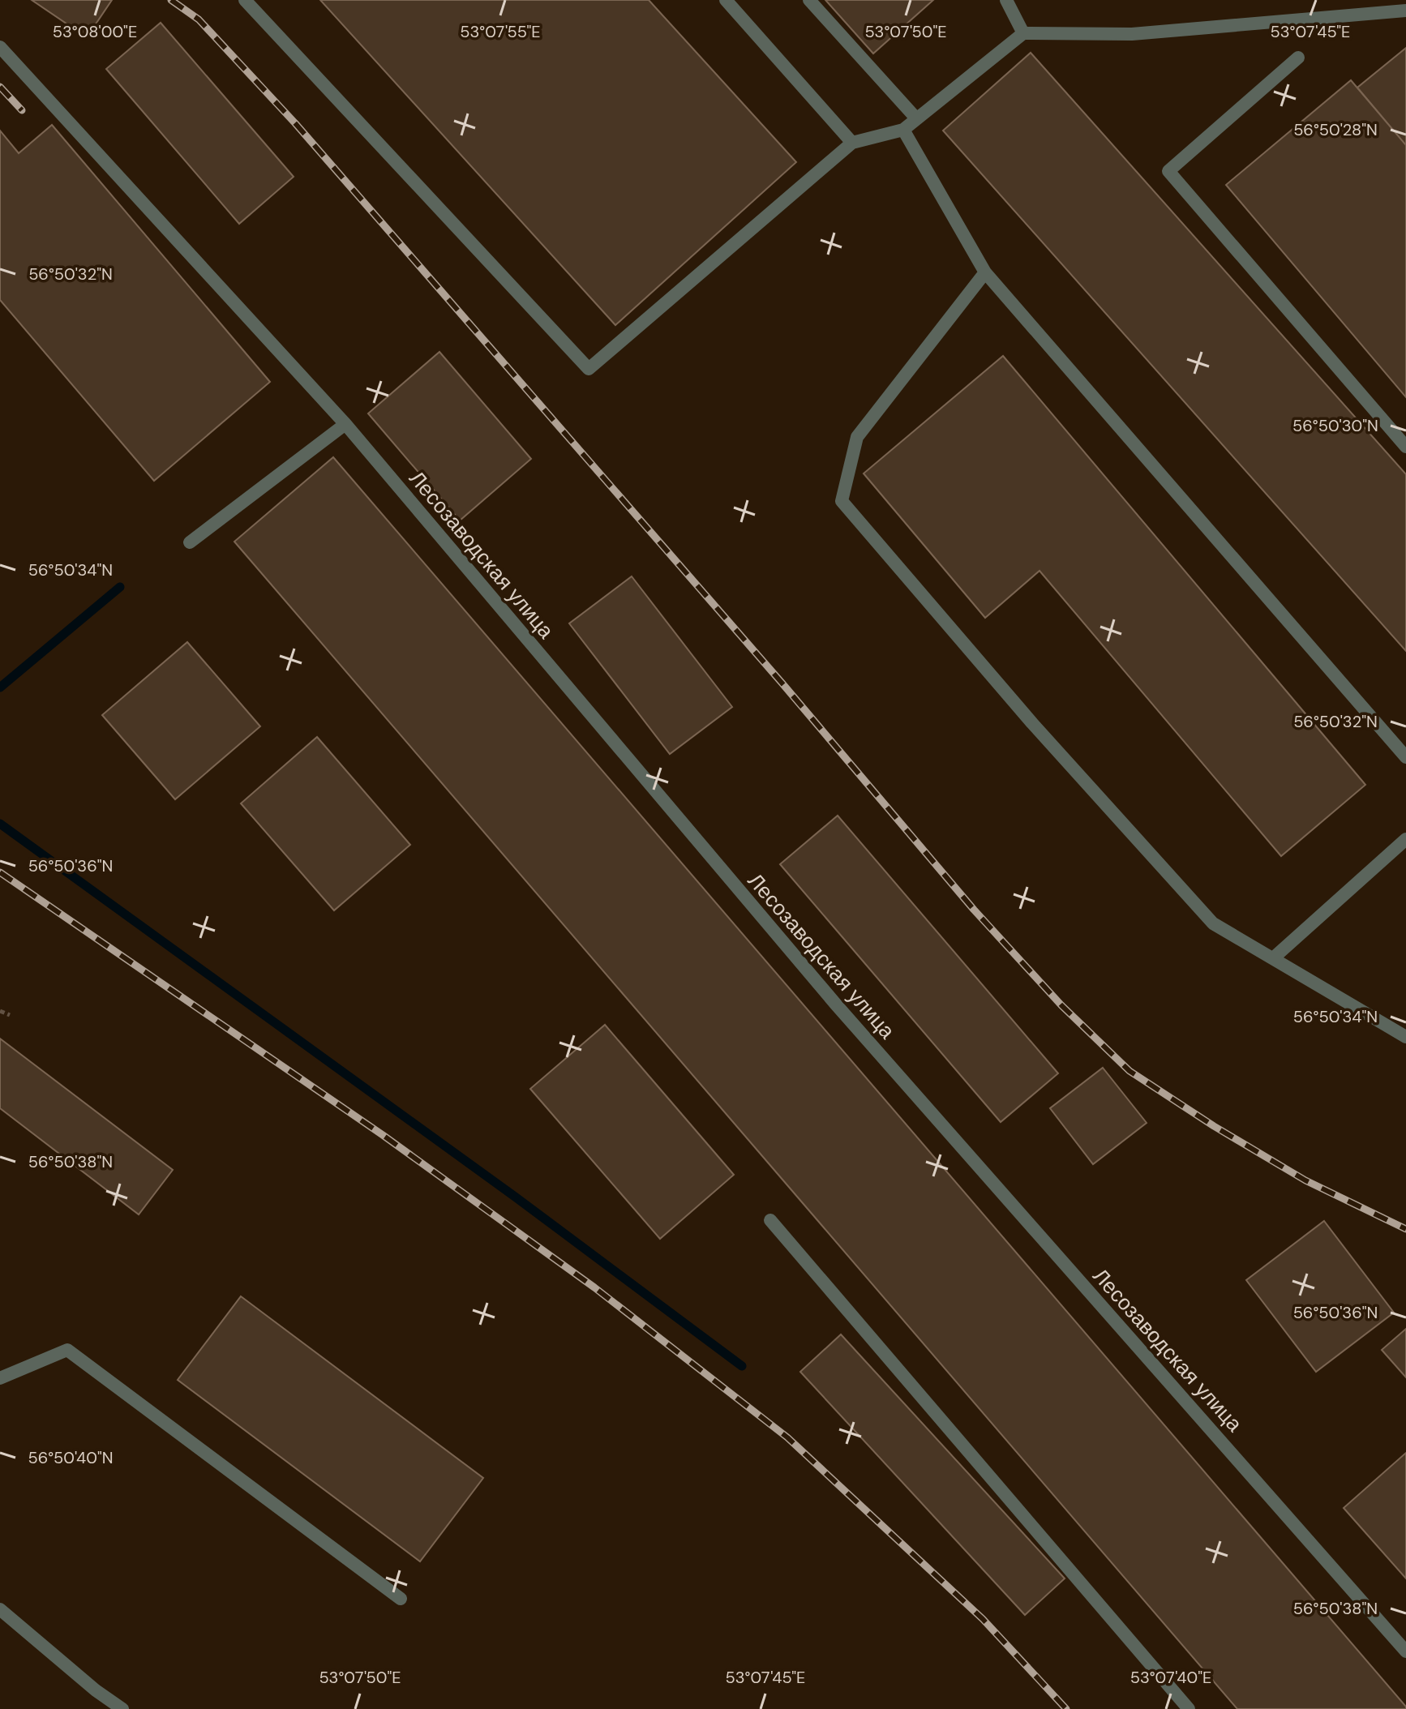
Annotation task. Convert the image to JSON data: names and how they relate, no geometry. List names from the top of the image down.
{
  "streets": {
    "lane": ["Лесозаводская улица"]
  },
  "coordinates": [
    "53°08'00\"E",
    "53°07'55\"E",
    "53°07'50\"E",
    "53°07'45\"E",
    "56°50'28\"N",
    "56°50'32\"N",
    "56°50'30\"N",
    "56°50'34\"N",
    "56°50'36\"N",
    "56°50'38\"N",
    "56°50'40\"N",
    "53°07'40\"E"
  ]
}
